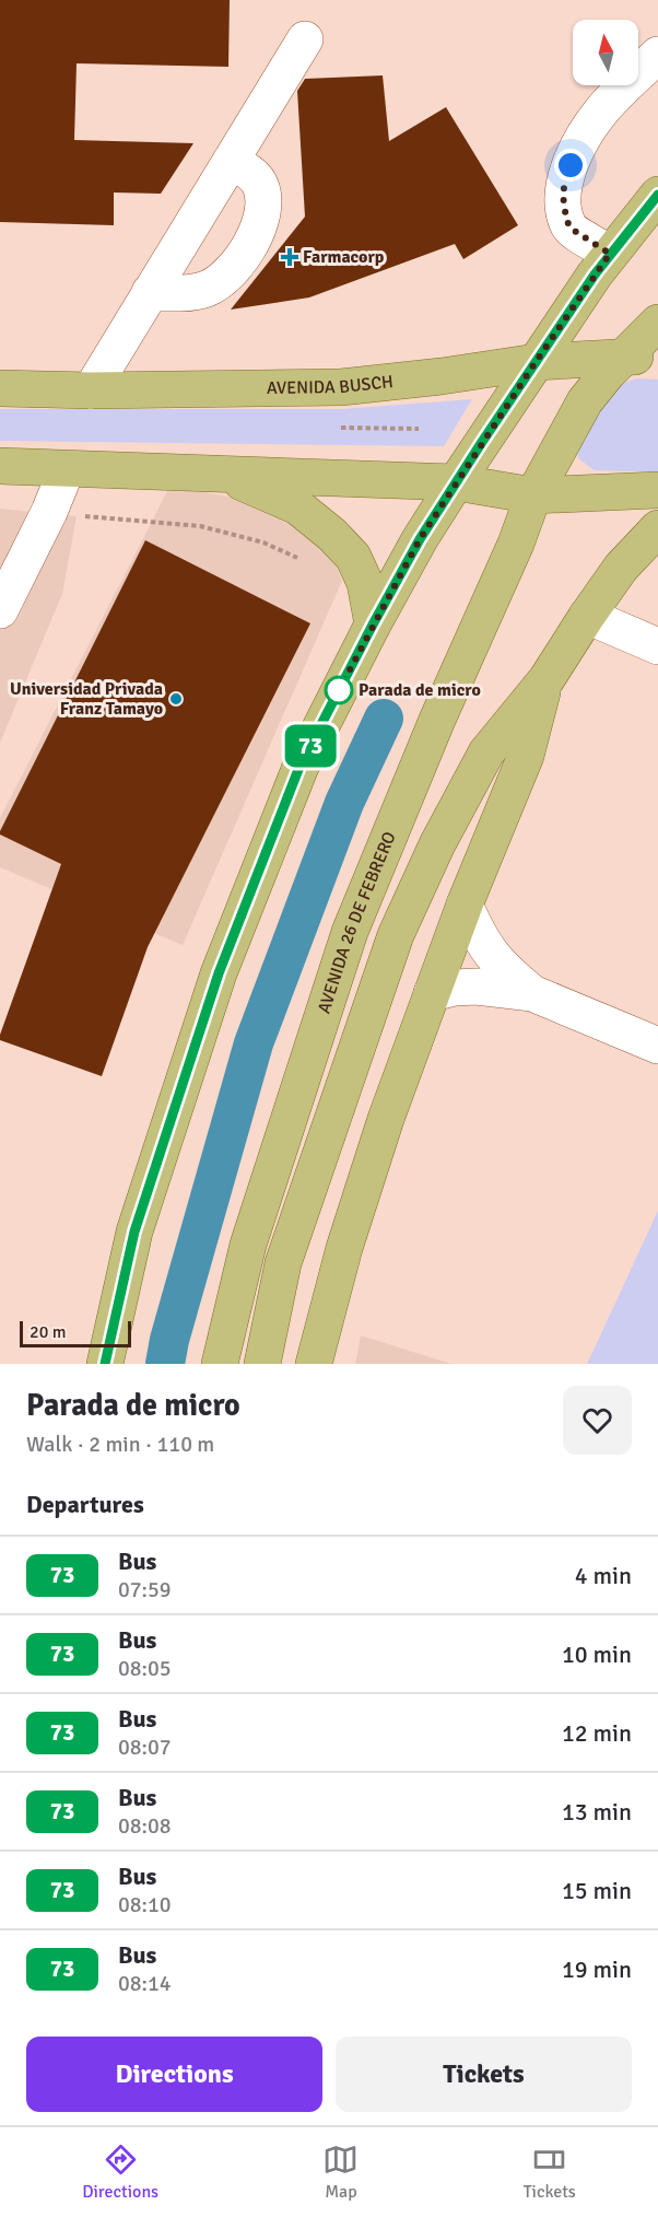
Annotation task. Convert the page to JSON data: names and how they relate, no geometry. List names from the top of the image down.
{
  "streets": {
    "main road": ["AVENIDA BUSCH", "AVENIDA 26 DE FEBRERO"]
  },
  "crossings": [
    ["AVENIDA BUSCH", "AVENIDA 26 DE FEBRERO"]
  ],
  "places": {
    "health": ["Farmacorp"],
    "other": ["Parada de micro", "Universidad Privada Franz Tamayo"]
  },
  "lines": ["bus line 73"],
  "scale_bar": "20 m",
  "north": "top",
  "page": {
    "on_map": "73",
    "scale": "20 m",
    "heading": [
      ["Parada de micro", "Walk · 2 min · 110 m"],
      "Departures"
    ],
    "list": [
      {
        "mark": "73",
        "name": "Bus",
        "note": "07:59",
        "value": "4 min"
      },
      {
        "mark": "73",
        "name": "Bus",
        "note": "08:05",
        "value": "10 min"
      },
      {
        "mark": "73",
        "name": "Bus",
        "note": "08:07",
        "value": "12 min"
      },
      {
        "mark": "73",
        "name": "Bus",
        "note": "08:08",
        "value": "13 min"
      },
      {
        "mark": "73",
        "name": "Bus",
        "note": "08:10",
        "value": "15 min"
      },
      {
        "mark": "73",
        "name": "Bus",
        "note": "08:14",
        "value": "19 min"
      }
    ],
    "buttons": ["Directions", "Tickets"],
    "tabs": ["Directions", "Map", "Tickets"]
  }
}
